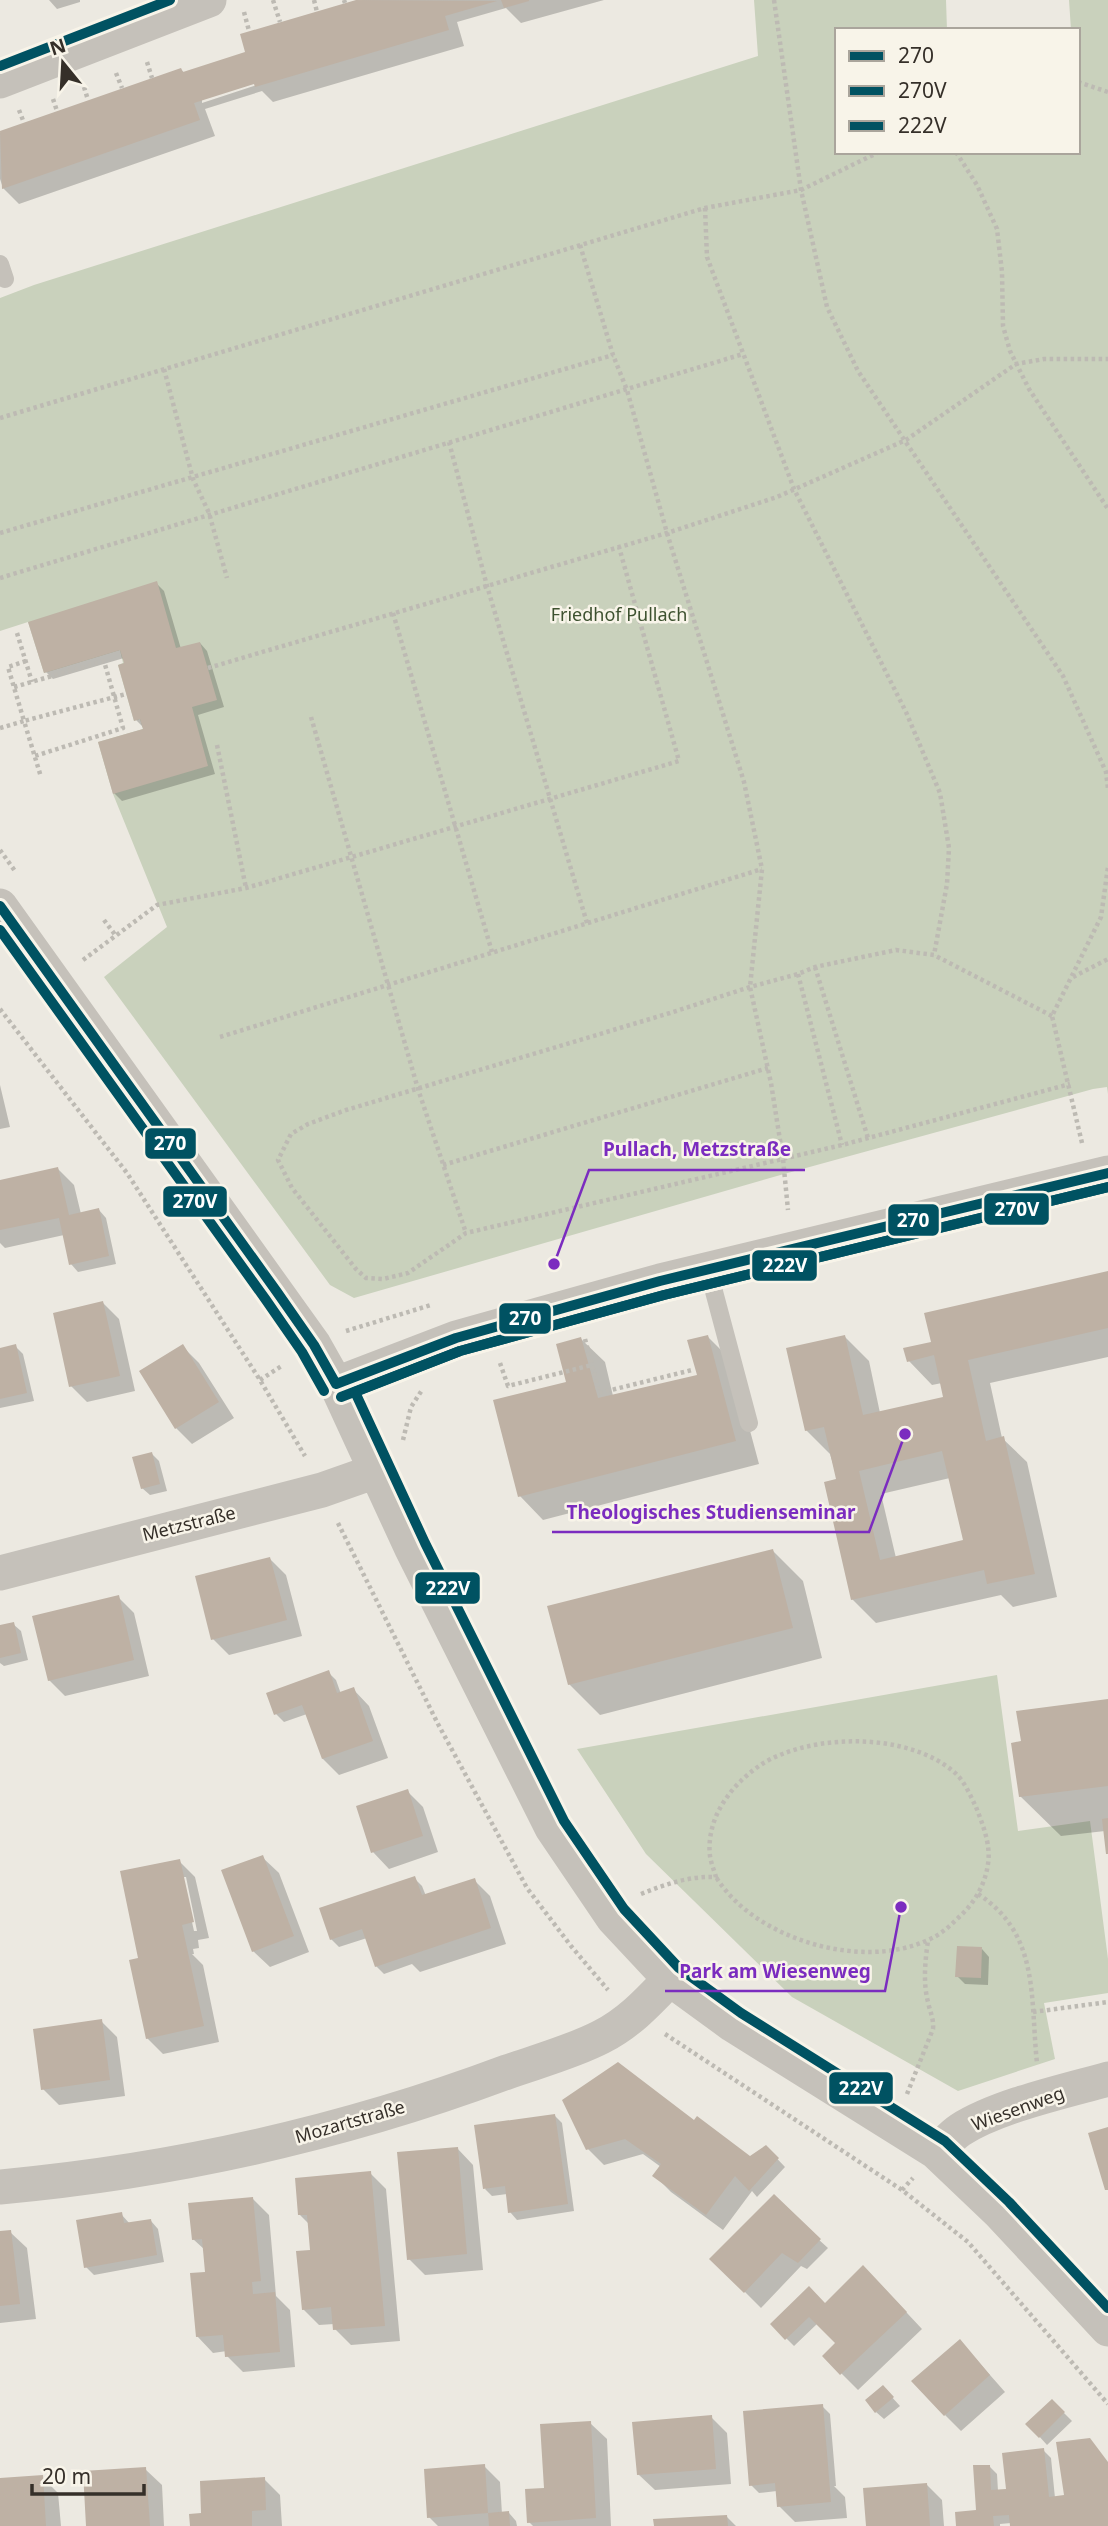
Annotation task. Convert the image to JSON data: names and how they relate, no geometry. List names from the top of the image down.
{
  "streets": {
    "street": ["Metzstraße", "Wiesenweg", "Mozartstraße"]
  },
  "parks": ["Friedhof Pullach"],
  "places": ["Pullach, Metzstraße", "Theologisches Studienseminar", "Park am Wiesenweg"],
  "lines": ["transit line 222V", "transit line 270", "transit line 270V"],
  "legend": ["270", "270V", "222V"],
  "scale_bar": "20 m",
  "north": "top"
}
